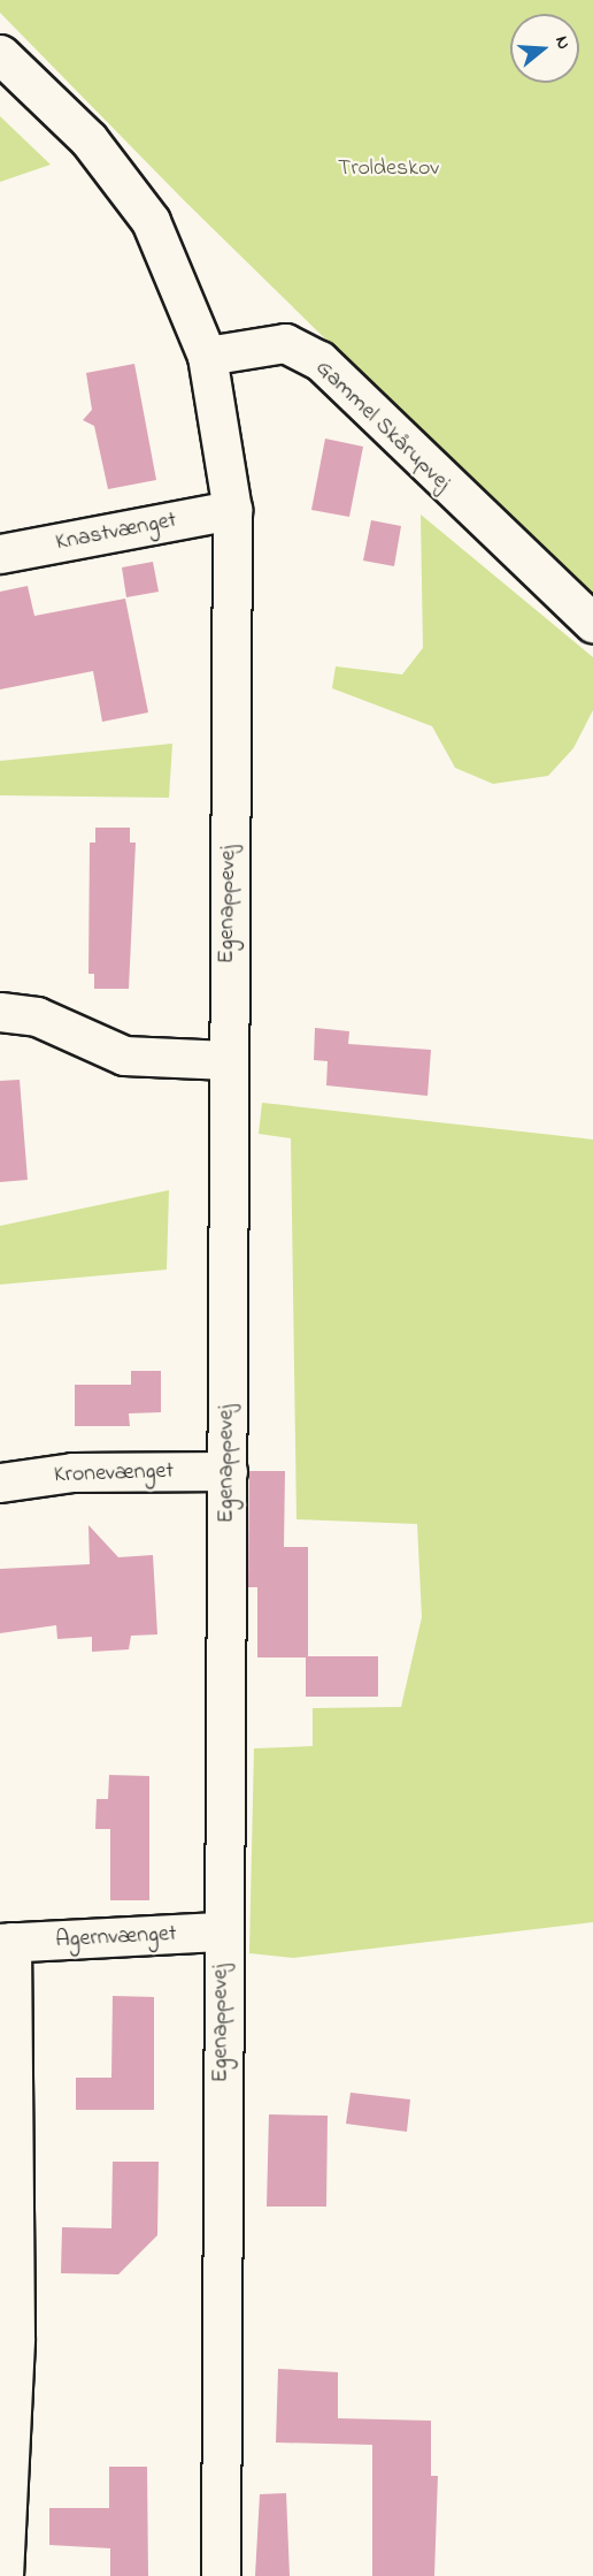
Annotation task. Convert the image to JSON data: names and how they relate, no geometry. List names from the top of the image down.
{
  "streets": {
    "street": [
      "Gammel Skårupvej",
      "Knastvænget",
      "Egenappevej",
      "Kronevænget",
      "Agernvænget"
    ]
  },
  "crossings": [
    ["Gammel Skårupvej", "Egenappevej"],
    ["Knastvænget", "Egenappevej"],
    ["Egenappevej", "Kronevænget"],
    ["Egenappevej", "Agernvænget"]
  ],
  "parks": ["Troldeskov"],
  "north": "right"
}
